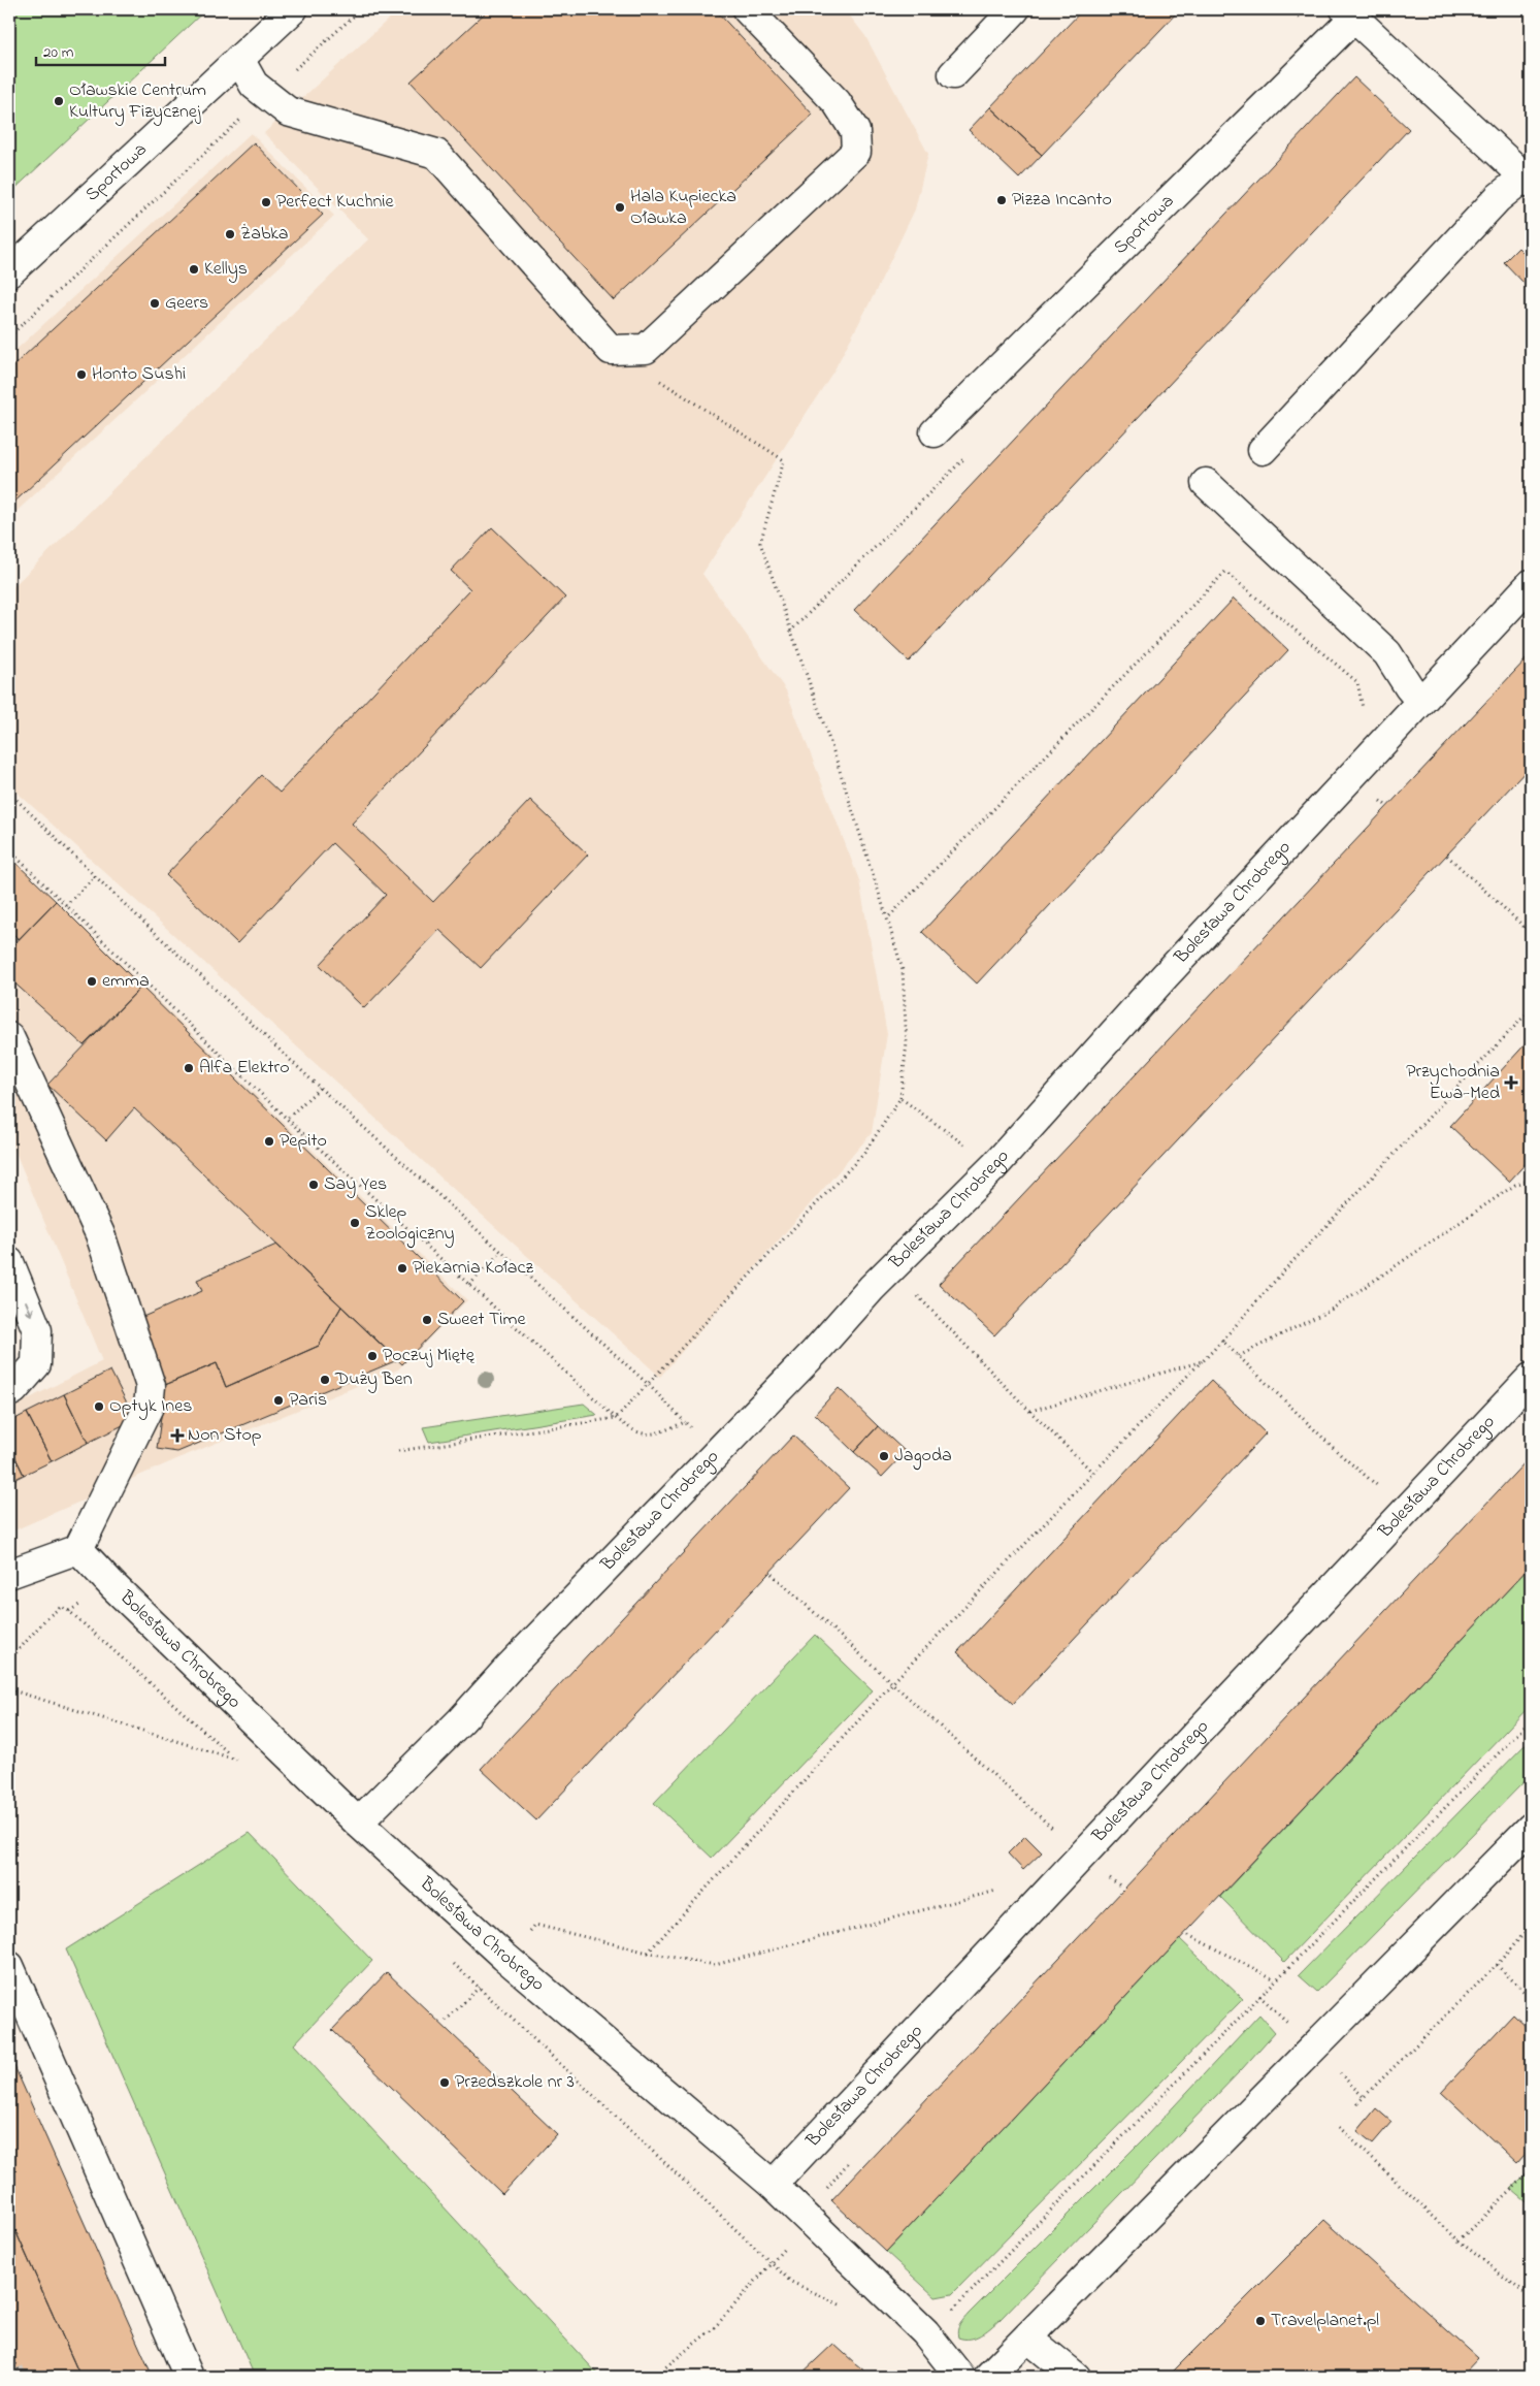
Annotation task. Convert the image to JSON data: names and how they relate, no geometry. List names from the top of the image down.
{
  "streets": {
    "street": ["Sportowa", "Bolesława Chrobrego"]
  },
  "places": {
    "other": [
      "Oławskie Centrum Kultury Fizycznej",
      "Pizza Incanto",
      "Perfect Kuchnie",
      "Hala Kupiecka Oławka",
      "Żabka",
      "Kellys",
      "Geers",
      "Honto Sushi",
      "emma",
      "Alfa Elektro",
      "Pepito",
      "Say Yes",
      "Sklep Zoologiczny",
      "Piekarnia Kołacz",
      "Sweet Time",
      "Poczuj Miętę",
      "Duży Ben",
      "Paris",
      "Optyk Ines",
      "Jagoda",
      "Przedszkole nr 3",
      "Travelplanet.pl"
    ],
    "health": ["Przychodnia Ewa-Med", "Non Stop"]
  },
  "scale_bar": "20 m"
}
